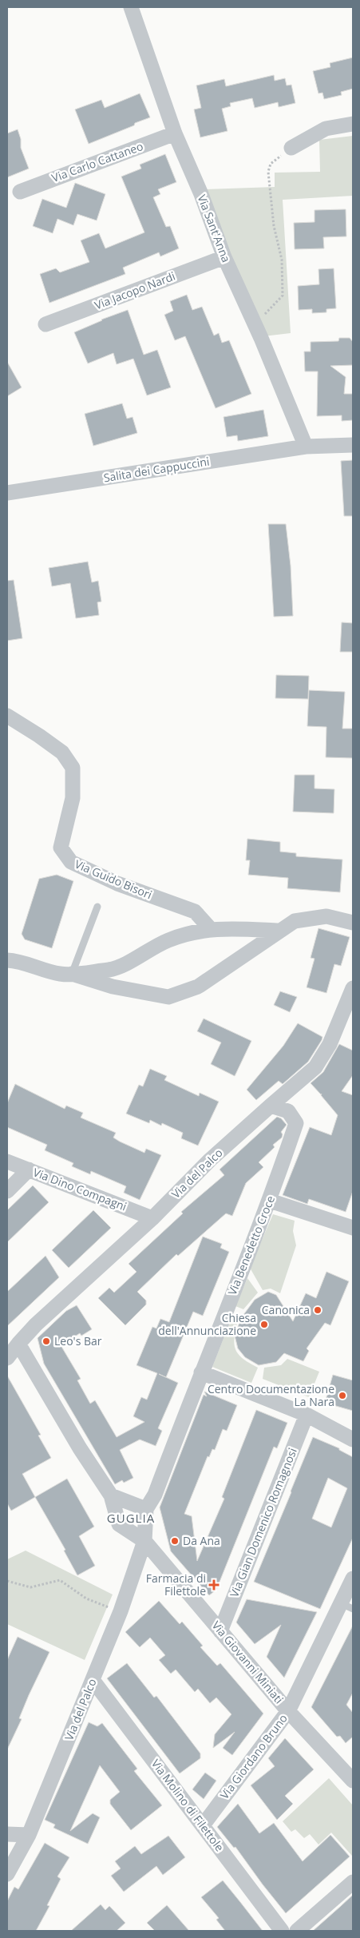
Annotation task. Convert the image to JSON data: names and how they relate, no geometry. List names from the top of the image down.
{
  "streets": {
    "street": [
      "Via Carlo Cattaneo",
      "Via Sant'Anna",
      "Via Jacopo Nardi",
      "Salita dei Cappuccini",
      "Via Guido Bisori",
      "Via del Palco",
      "Via Dino Compagni",
      "Via Benedetto Croce",
      "Via Gian Domenico Romagnosi",
      "Via Giovanni Miniati",
      "Via Giordano Bruno",
      "Via Molino di Filettole"
    ]
  },
  "crossings": [
    ["Via Carlo Cattaneo", "Via Sant'Anna"],
    ["Via Sant'Anna", "Via Jacopo Nardi"],
    ["Via Sant'Anna", "Salita dei Cappuccini"],
    ["Via del Palco", "Via Dino Compagni"],
    ["Via del Palco", "Via Benedetto Croce"],
    ["Via del Palco", "Via Giovanni Miniati"],
    ["Via del Palco", "Via Molino di Filettole"],
    ["Via Gian Domenico Romagnosi", "Via Giovanni Miniati"],
    ["Via Giovanni Miniati", "Via Giordano Bruno"],
    ["Via Giordano Bruno", "Via Molino di Filettole"]
  ],
  "districts": ["GUGLIA"],
  "places": {
    "other": [
      "Canonica",
      "Chiesa dell'Annunciazione",
      "Leo's Bar",
      "Centro Documentazione La Nara",
      "Da Ana"
    ],
    "health": ["Farmacia di Filettole"]
  }
}
